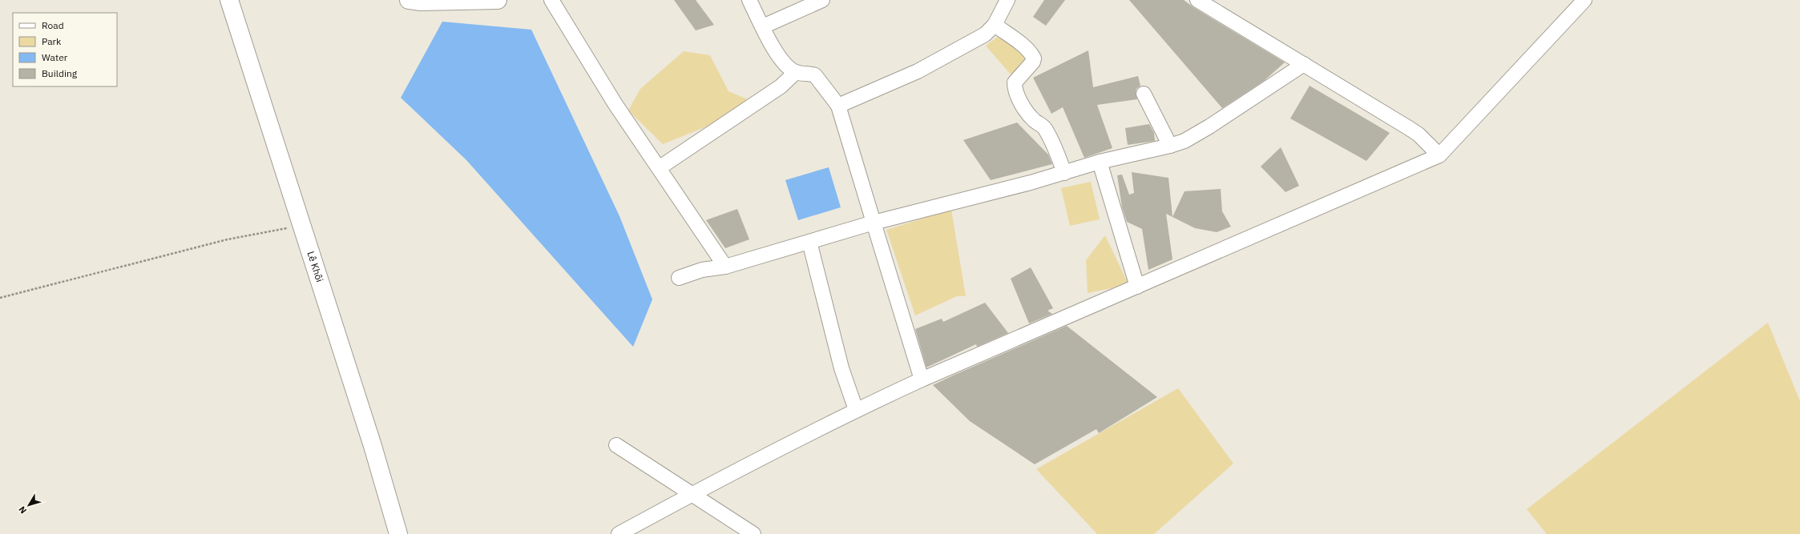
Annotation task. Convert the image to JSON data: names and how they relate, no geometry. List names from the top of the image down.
{
  "streets": {
    "street": ["Lê Khôi"]
  },
  "legend": [
    "Road",
    "Park",
    "Water",
    "Building"
  ],
  "north": "bottom left"
}
